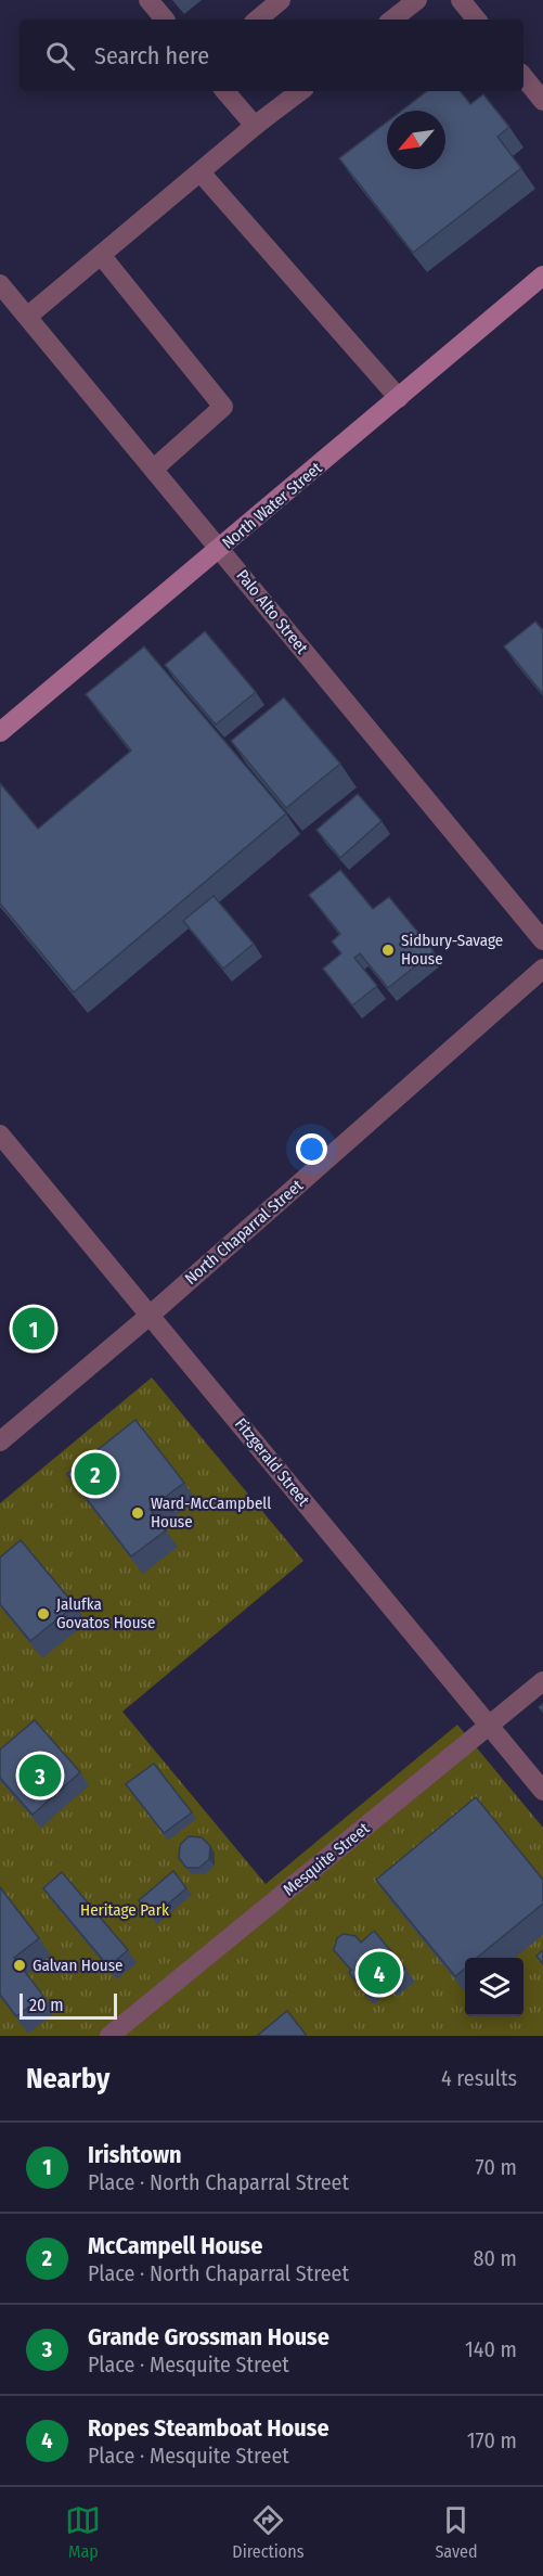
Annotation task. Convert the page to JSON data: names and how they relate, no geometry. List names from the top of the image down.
{
  "streets": {
    "street": [
      "North Water Street",
      "Palo Alto Street",
      "North Chaparral Street",
      "Fitzgerald Street",
      "Mesquite Street"
    ]
  },
  "crossings": [
    ["North Water Street", "Palo Alto Street"],
    ["North Chaparral Street", "Fitzgerald Street"],
    ["Fitzgerald Street", "Mesquite Street"]
  ],
  "parks": ["Heritage Park"],
  "places": [
    "Sidbury-Savage House",
    "Ward-McCampbell House",
    "Jalufka Govatos House",
    "Galvan House"
  ],
  "scale_bar": "20 m",
  "north": "bottom left",
  "page": {
    "search": "Search here",
    "pins": [
      "1",
      "2",
      "3",
      "4"
    ],
    "scale": "20 m",
    "heading": ["Nearby", "4 results"],
    "list": [
      {
        "mark": "1",
        "name": "Irishtown",
        "note": "Place · North Chaparral Street",
        "value": "70 m"
      },
      {
        "mark": "2",
        "name": "McCampell House",
        "note": "Place · North Chaparral Street",
        "value": "80 m"
      },
      {
        "mark": "3",
        "name": "Grande Grossman House",
        "note": "Place · Mesquite Street",
        "value": "140 m"
      },
      {
        "mark": "4",
        "name": "Ropes Steamboat House",
        "note": "Place · Mesquite Street",
        "value": "170 m"
      }
    ],
    "nav": ["Map", "Directions", "Saved"]
  }
}
